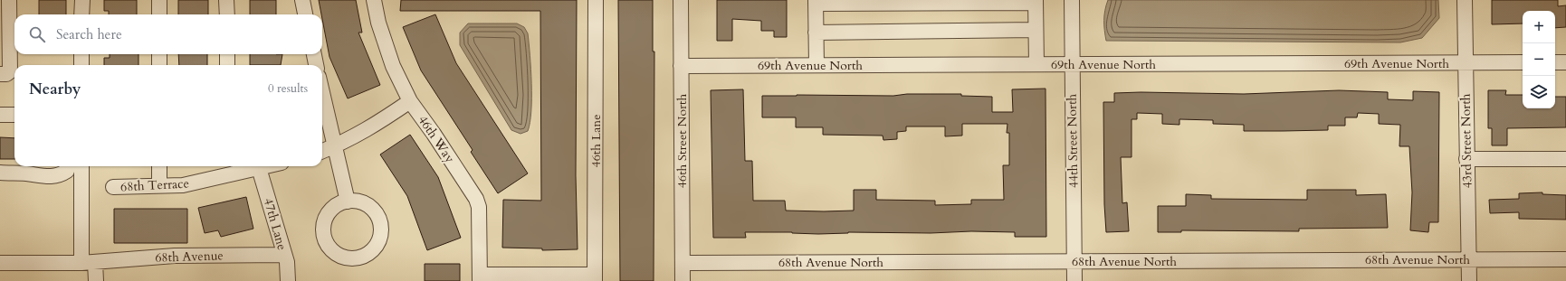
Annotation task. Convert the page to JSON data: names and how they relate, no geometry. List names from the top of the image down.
{
  "streets": {
    "street": [
      "69th Avenue North",
      "46th Way",
      "46th Lane",
      "46th Street North",
      "44th Street North",
      "43rd Street North",
      "68th Terrace",
      "47th Lane",
      "68th Avenue",
      "68th Avenue North"
    ]
  },
  "crossings": [
    ["69th Avenue North", "46th Street North"],
    ["69th Avenue North", "44th Street North"],
    ["69th Avenue North", "43rd Street North"],
    ["46th Street North", "68th Avenue North"],
    ["44th Street North", "68th Avenue North"],
    ["43rd Street North", "68th Avenue North"],
    ["68th Terrace", "47th Lane"],
    ["47th Lane", "68th Avenue"]
  ],
  "page": {
    "map_buttons": ["+", "−"],
    "search": "Search here",
    "heading": ["Nearby", "0 results"]
  }
}
